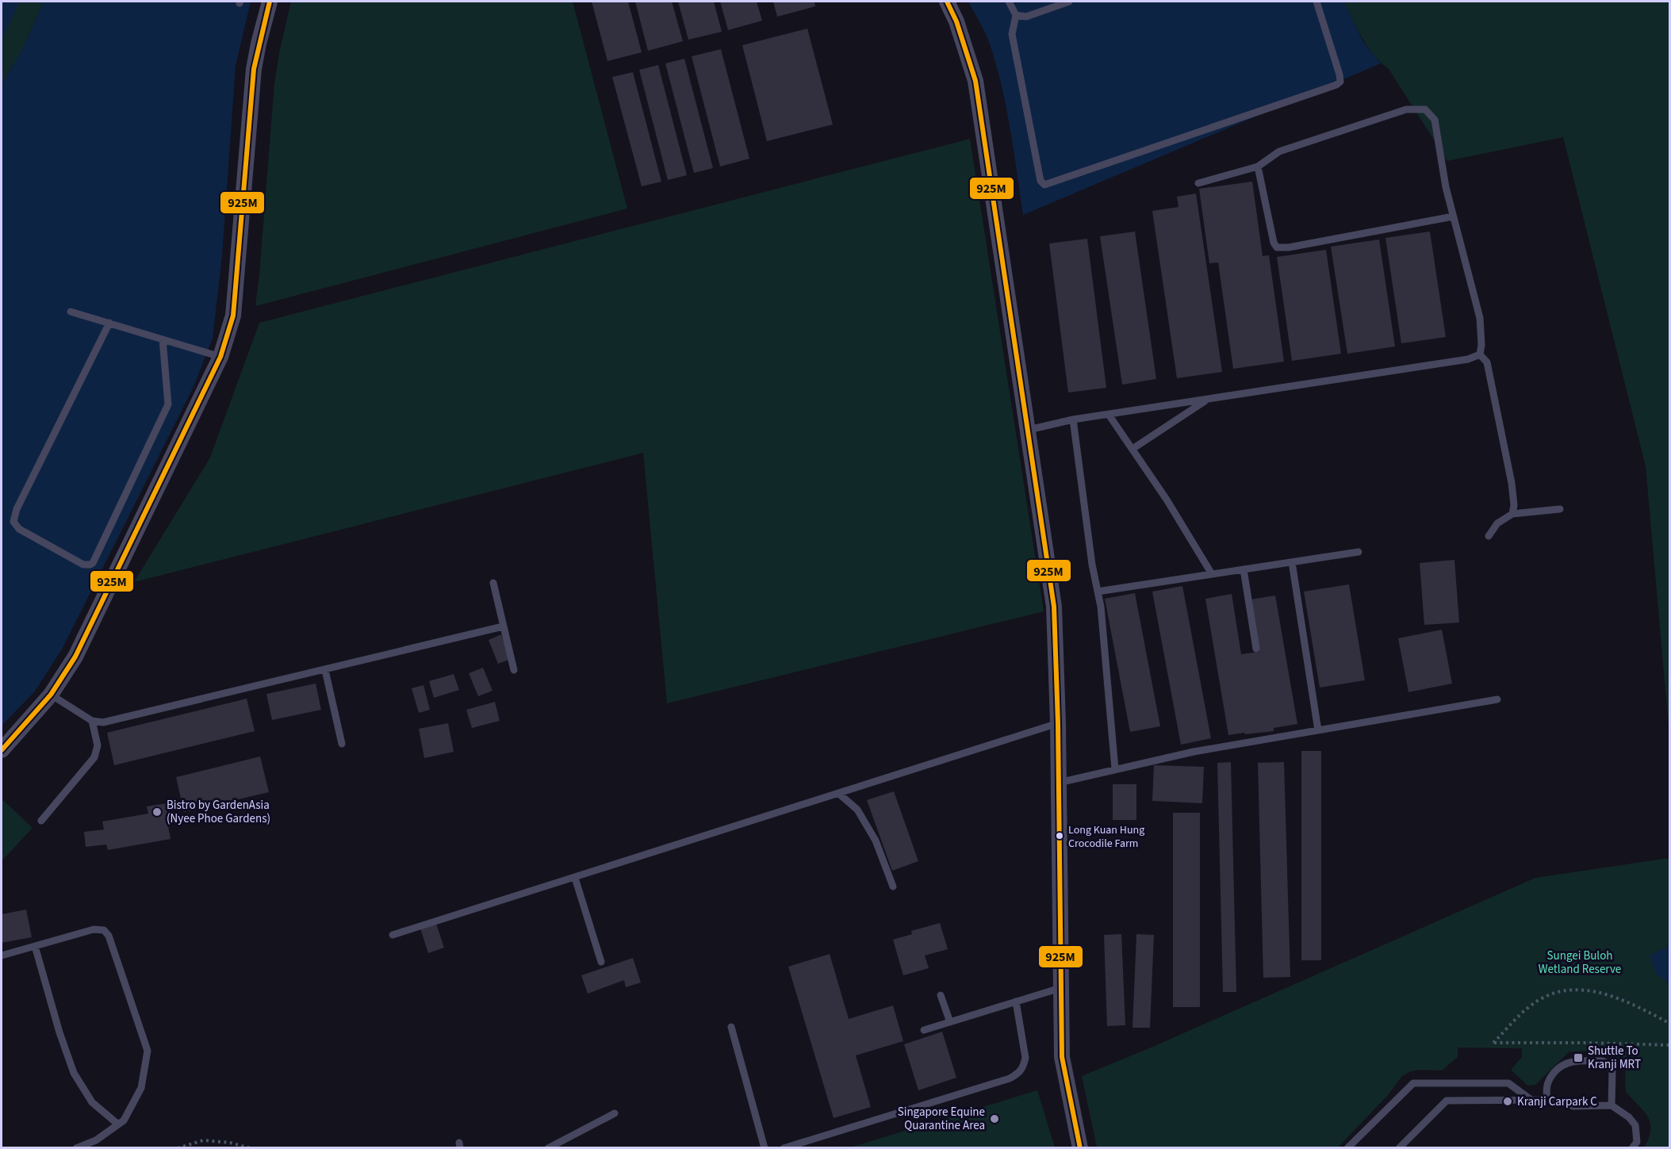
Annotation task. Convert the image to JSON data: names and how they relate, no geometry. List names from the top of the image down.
{
  "parks": ["Sungei Buloh Wetland Reserve"],
  "places": {
    "other": [
      "Bistro by GardenAsia (Nyee Phoe Gardens)",
      "Long Kuan Hung Crocodile Farm",
      "Kranji Carpark C",
      "Singapore Equine Quarantine Area"
    ],
    "transit": ["Shuttle To Kranji MRT"]
  },
  "lines": ["transit line 925M"]
}
